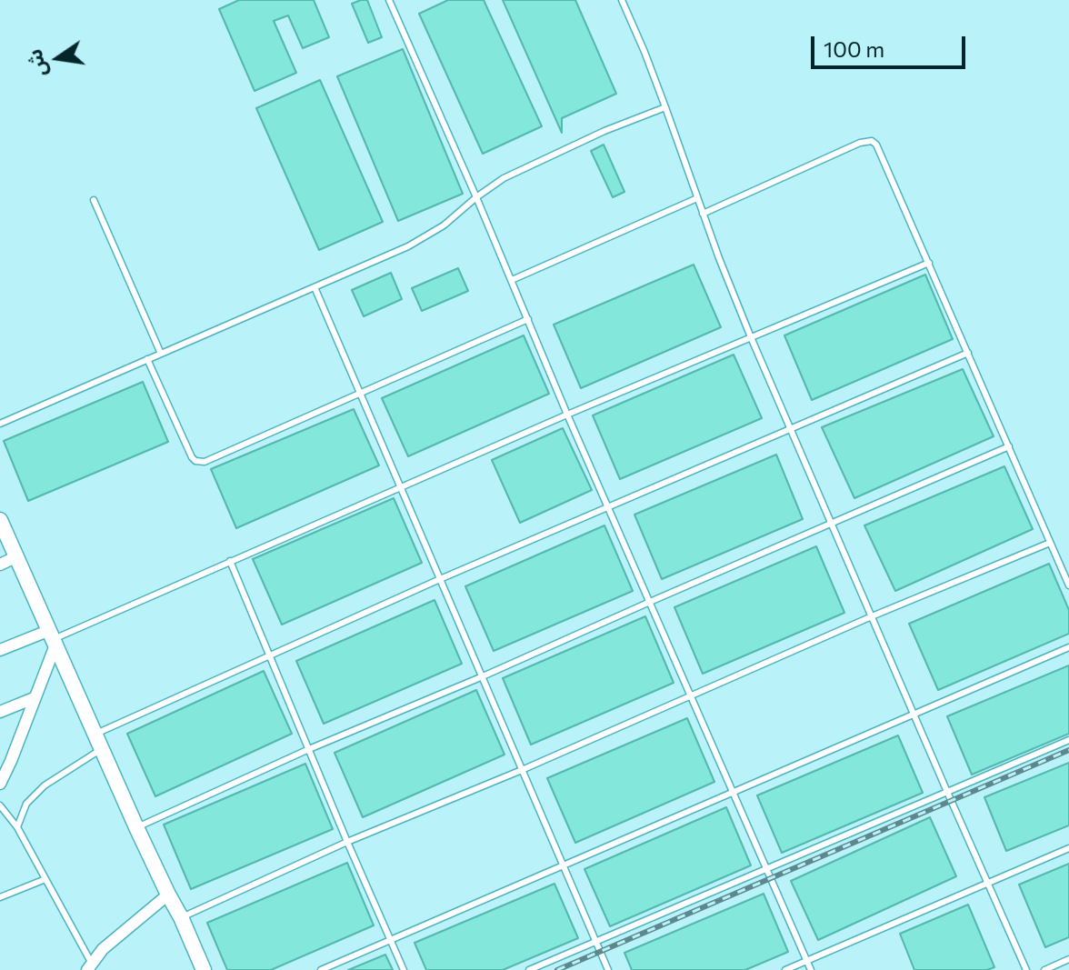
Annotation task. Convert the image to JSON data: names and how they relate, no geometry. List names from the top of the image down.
{
  "scale_bar": "100 m",
  "north": "left"
}
